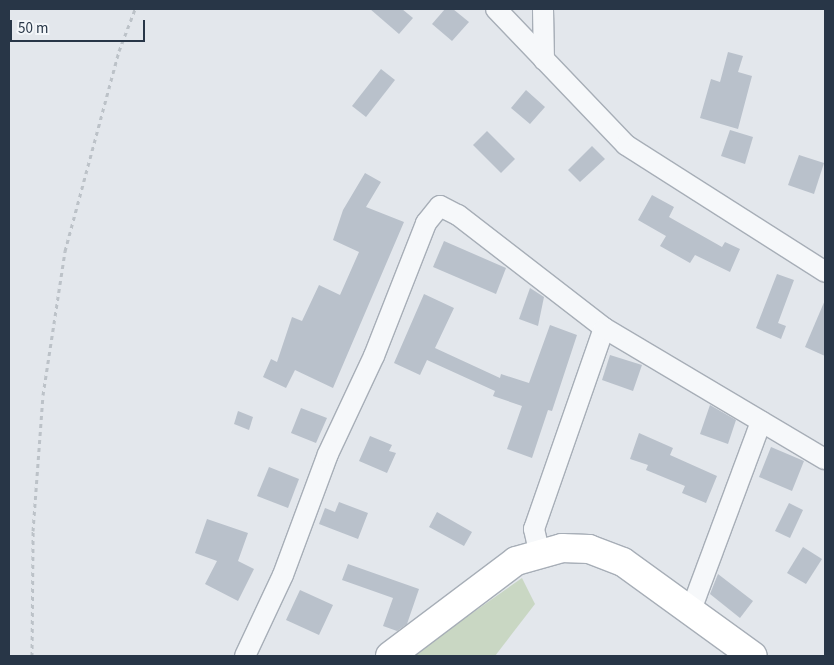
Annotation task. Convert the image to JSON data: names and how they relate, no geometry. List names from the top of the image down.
{
  "scale_bar": "50 m"
}
